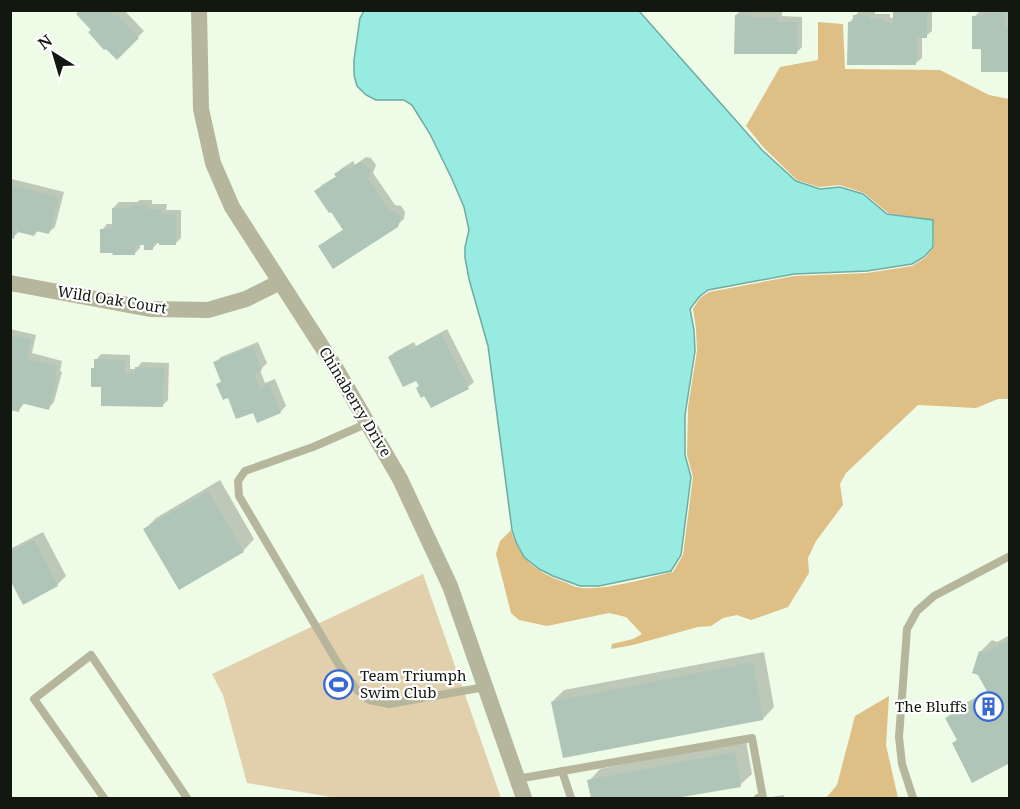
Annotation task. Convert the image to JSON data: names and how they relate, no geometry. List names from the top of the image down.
{
  "streets": {
    "street": ["Wild Oak Court", "Chinaberry Drive"]
  },
  "crossings": [
    ["Wild Oak Court", "Chinaberry Drive"]
  ],
  "places": {
    "sports": ["Team Triumph Swim Club"],
    "building": ["The Bluffs"]
  },
  "north": "top left"
}
